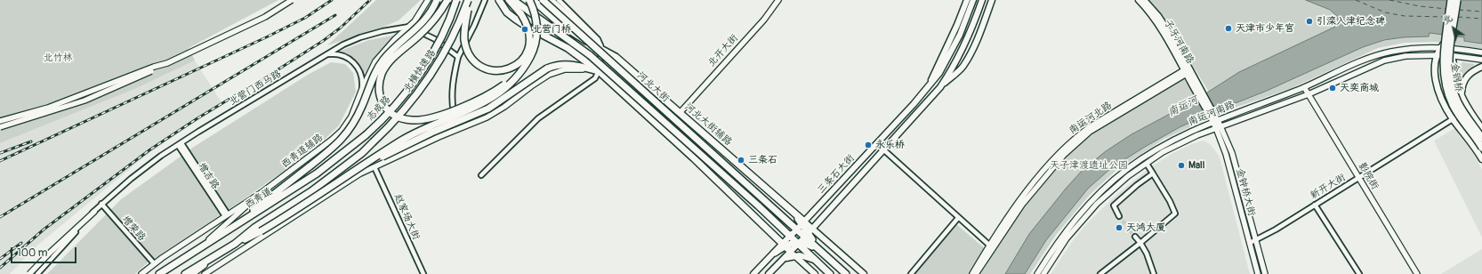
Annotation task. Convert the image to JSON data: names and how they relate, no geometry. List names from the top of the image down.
{
  "streets": {
    "main road": [
      "子牙河南路",
      "北横快速路",
      "金钢桥",
      "河北大街",
      "志成路",
      "河北大街辅路",
      "三条石大街",
      "西青道"
    ],
    "street": [
      "北开大街",
      "北营门西马路",
      "南运河南路",
      "南运河北路",
      "西青道辅路",
      "增吉路",
      "影院街",
      "新开大街",
      "金钟桥大街",
      "赵家场大街",
      "增荣路"
    ]
  },
  "crossings": [
    ["子牙河南路", "南运河南路"],
    ["子牙河南路", "南运河北路"],
    ["子牙河南路", "金钟桥大街"],
    ["北开大街", "河北大街辅路"],
    ["河北大街", "河北大街辅路"],
    ["河北大街", "三条石大街"],
    ["北营门西马路", "西青道辅路"],
    ["北营门西马路", "增吉路"],
    ["北营门西马路", "增荣路"],
    ["志成路", "西青道"],
    ["南运河南路", "影院街"],
    ["南运河南路", "金钟桥大街"],
    ["河北大街辅路", "三条石大街"],
    ["西青道辅路", "增吉路"],
    ["西青道辅路", "增荣路"],
    ["影院街", "新开大街"],
    ["新开大街", "金钟桥大街"]
  ],
  "water": ["南运河"],
  "parks": ["北竹林", "天子津渡遗址公园"],
  "places": [
    "引滦入津纪念碑",
    "天津市少年宫",
    "北营门桥",
    "天奕商城",
    "永乐桥",
    "三条石",
    "Mall",
    "天鸿大厦"
  ],
  "scale_bar": "100 m",
  "north": "top left"
}
